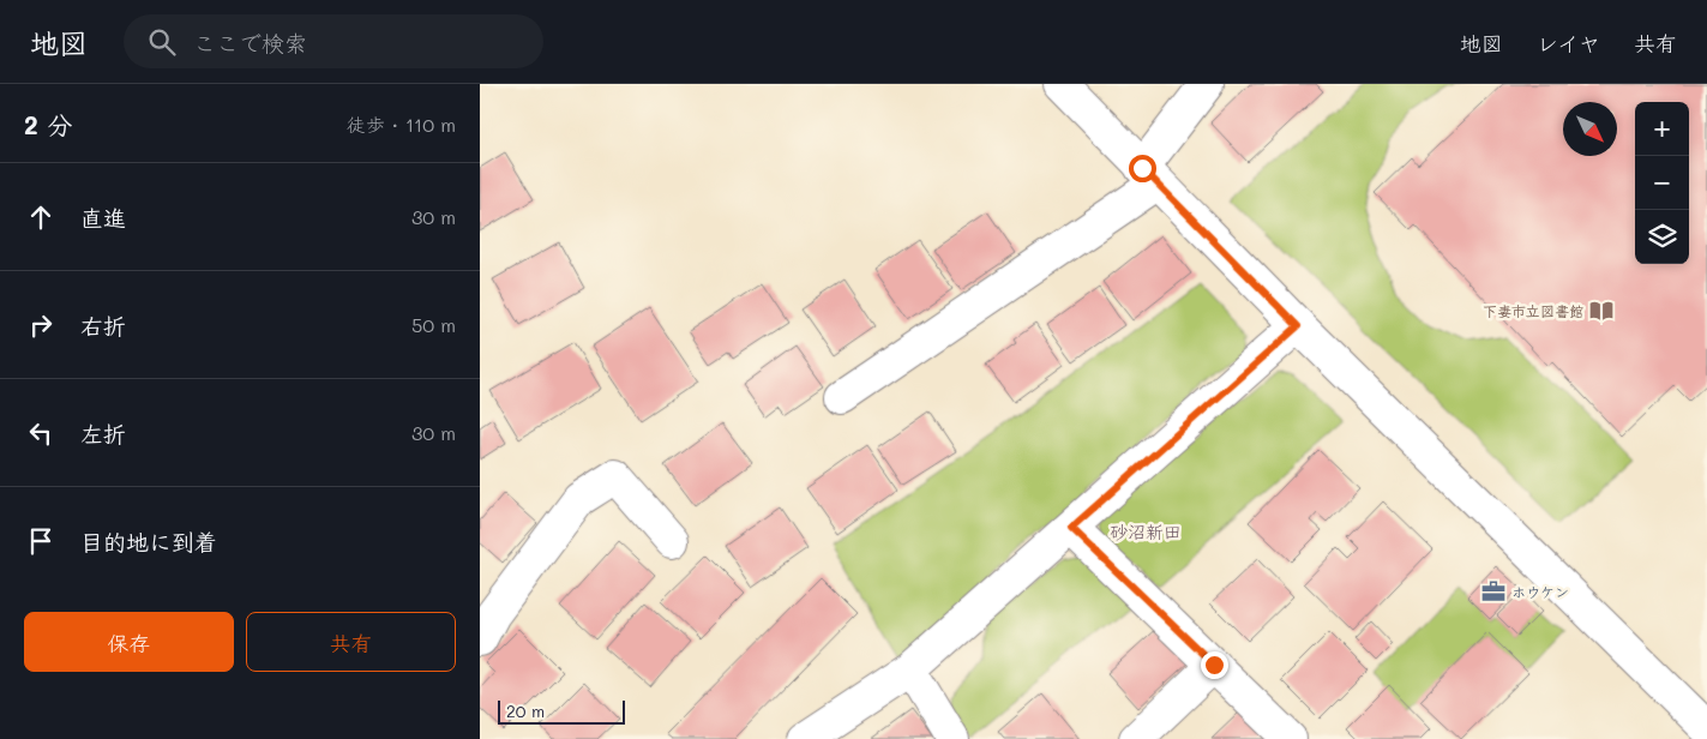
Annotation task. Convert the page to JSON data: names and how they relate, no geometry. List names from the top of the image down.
{
  "districts": ["砂沼新田"],
  "places": {
    "library": ["下妻市立図書館"],
    "office": ["ホウケン"]
  },
  "scale_bar": "20 m",
  "north": "bottom right",
  "page": {
    "header": "地図",
    "search": "ここで検索",
    "nav": ["地図", "レイヤ", "共有"],
    "heading": ["2 分", "徒歩 · 110 m"],
    "map_buttons": ["+", "−"],
    "list": [
      ["直進", "30 m"],
      ["右折", "50 m"],
      ["左折", "30 m"],
      "目的地に到着"
    ],
    "buttons": ["保存", "共有"],
    "scale": "20 m"
  }
}
